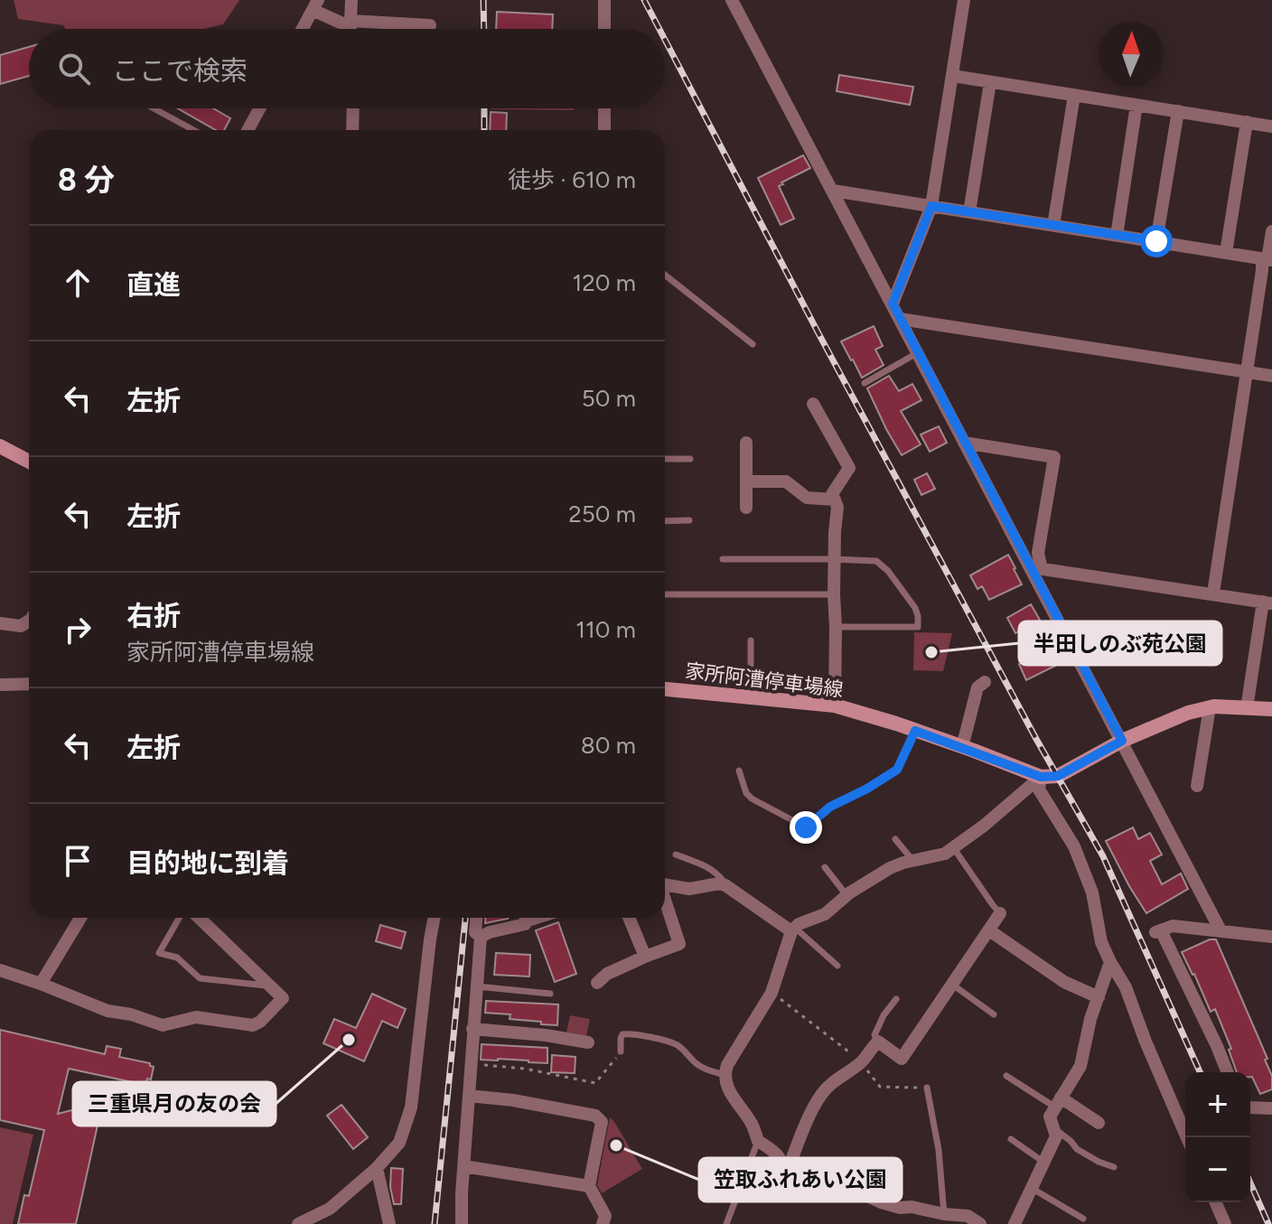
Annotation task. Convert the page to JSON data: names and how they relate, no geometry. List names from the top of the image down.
{
  "streets": {
    "main road": ["家所阿漕停車場線"]
  },
  "places": ["半田しのぶ苑公園", "三重県月の友の会", "笠取ふれあい公園"],
  "north": "top",
  "page": {
    "search": "ここで検索",
    "heading": ["8 分", "徒歩 · 610 m"],
    "list": [
      ["直進", "120 m"],
      ["左折", "50 m"],
      ["左折", "250 m"],
      ["右折", "家所阿漕停車場線", "110 m"],
      ["左折", "80 m"],
      "目的地に到着"
    ],
    "map_buttons": ["+", "−"]
  }
}
